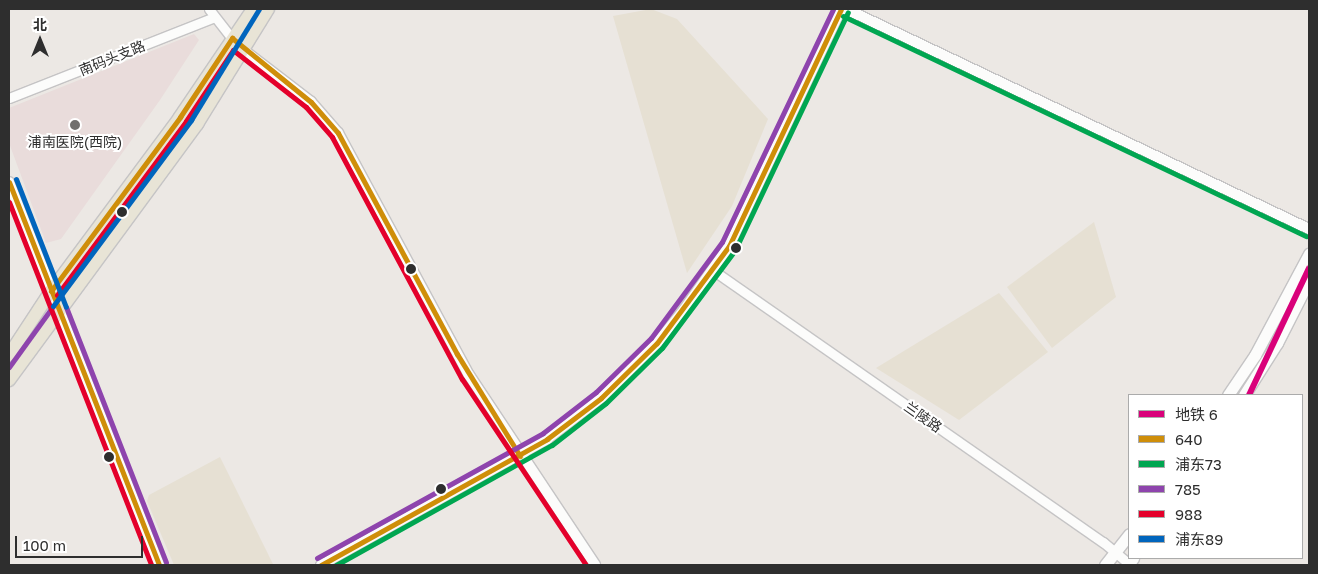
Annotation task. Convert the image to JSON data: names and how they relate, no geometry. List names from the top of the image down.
{
  "streets": {
    "street": ["南码头支路", "兰陵路"]
  },
  "places": ["浦南医院(西院)"],
  "lines": [
    "transit line 640",
    "transit line 785",
    "transit line 浦东89",
    "transit line 浦东73",
    "transit line 988",
    "metro line 6"
  ],
  "legend": [
    "地铁 6",
    "640",
    "浦东73",
    "785",
    "988",
    "浦东89"
  ],
  "scale_bar": "100 m",
  "north": "top"
}
